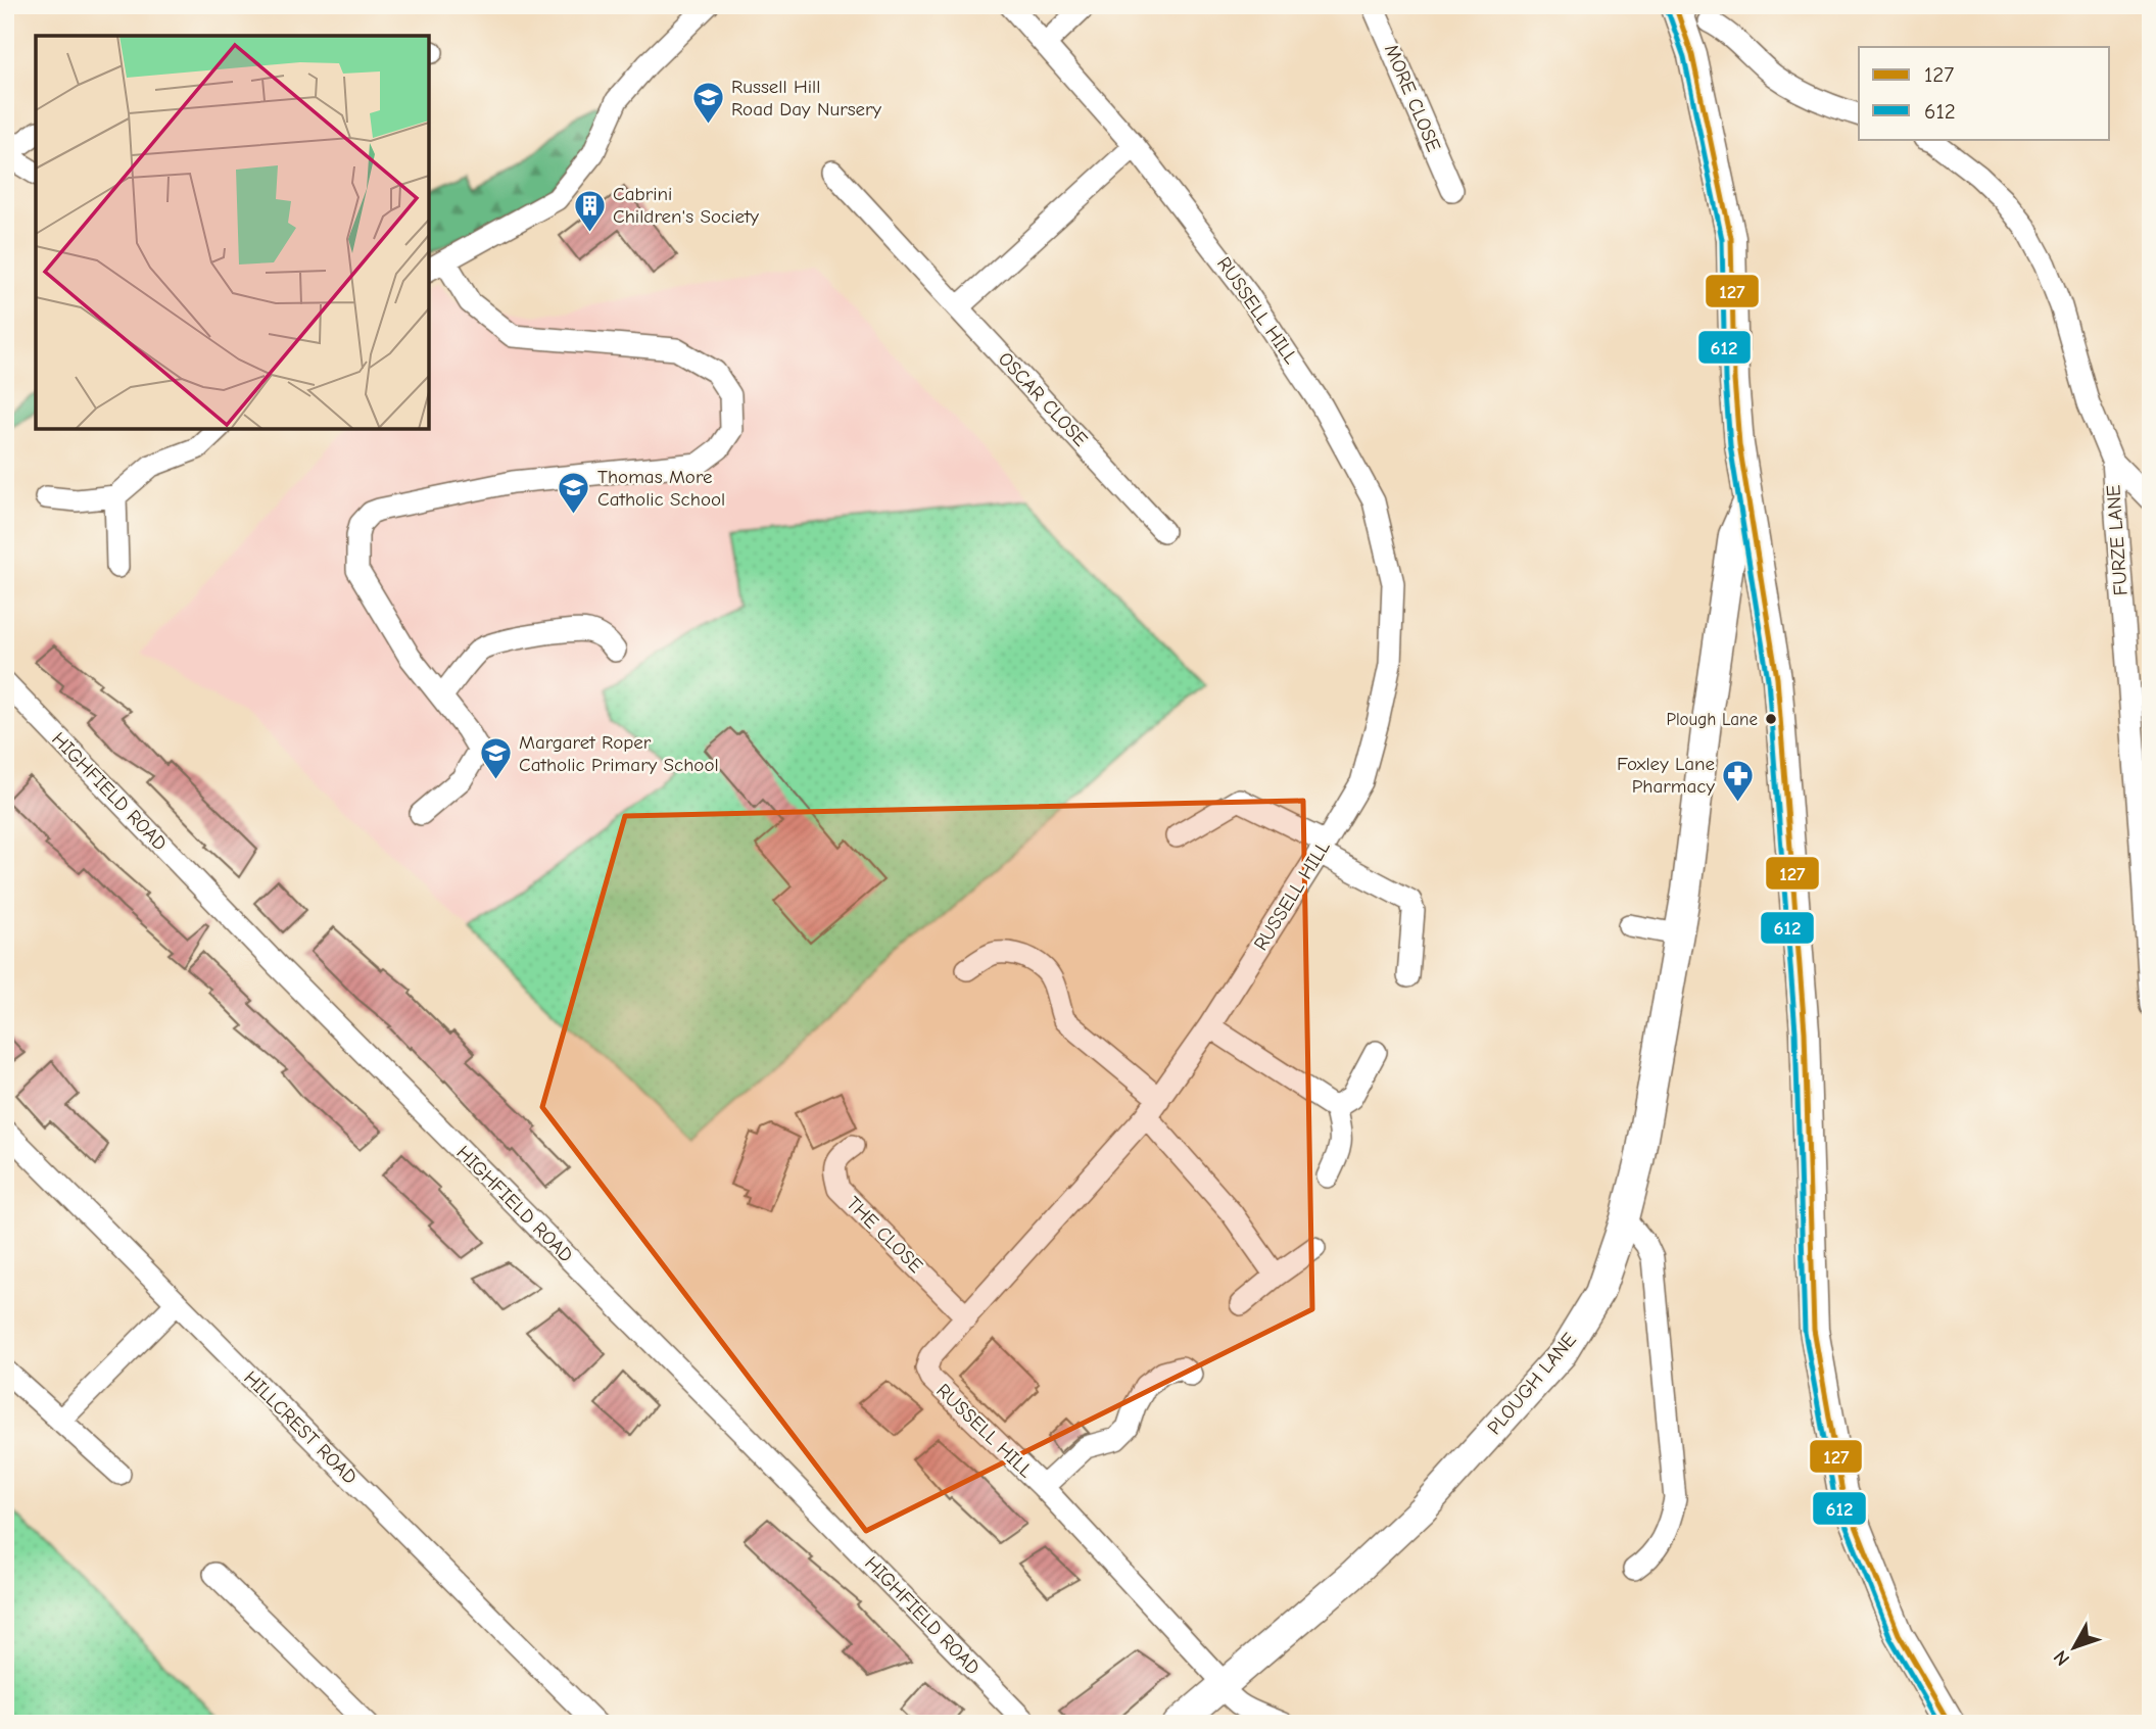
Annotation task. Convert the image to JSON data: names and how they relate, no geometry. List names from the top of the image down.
{
  "streets": {
    "main road": ["PLOUGH LANE"],
    "street": [
      "MORE CLOSE",
      "RUSSELL HILL",
      "OSCAR CLOSE",
      "FURZE LANE",
      "HIGHFIELD ROAD",
      "THE CLOSE",
      "HILLCREST ROAD"
    ]
  },
  "crossings": [
    ["RUSSELL HILL", "THE CLOSE"],
    ["RUSSELL HILL", "PLOUGH LANE"]
  ],
  "places": {
    "school or university": ["Russell Hill Road Day Nursery", "Thomas More Catholic School", "Margaret Roper Catholic Primary School"],
    "building": ["Cabrini Children's Society"],
    "other": ["Plough Lane"],
    "pharmacy": ["Foxley Lane Pharmacy"]
  },
  "lines": ["transit line 127", "transit line 612"],
  "legend": ["127", "612"],
  "north": "bottom left"
}
